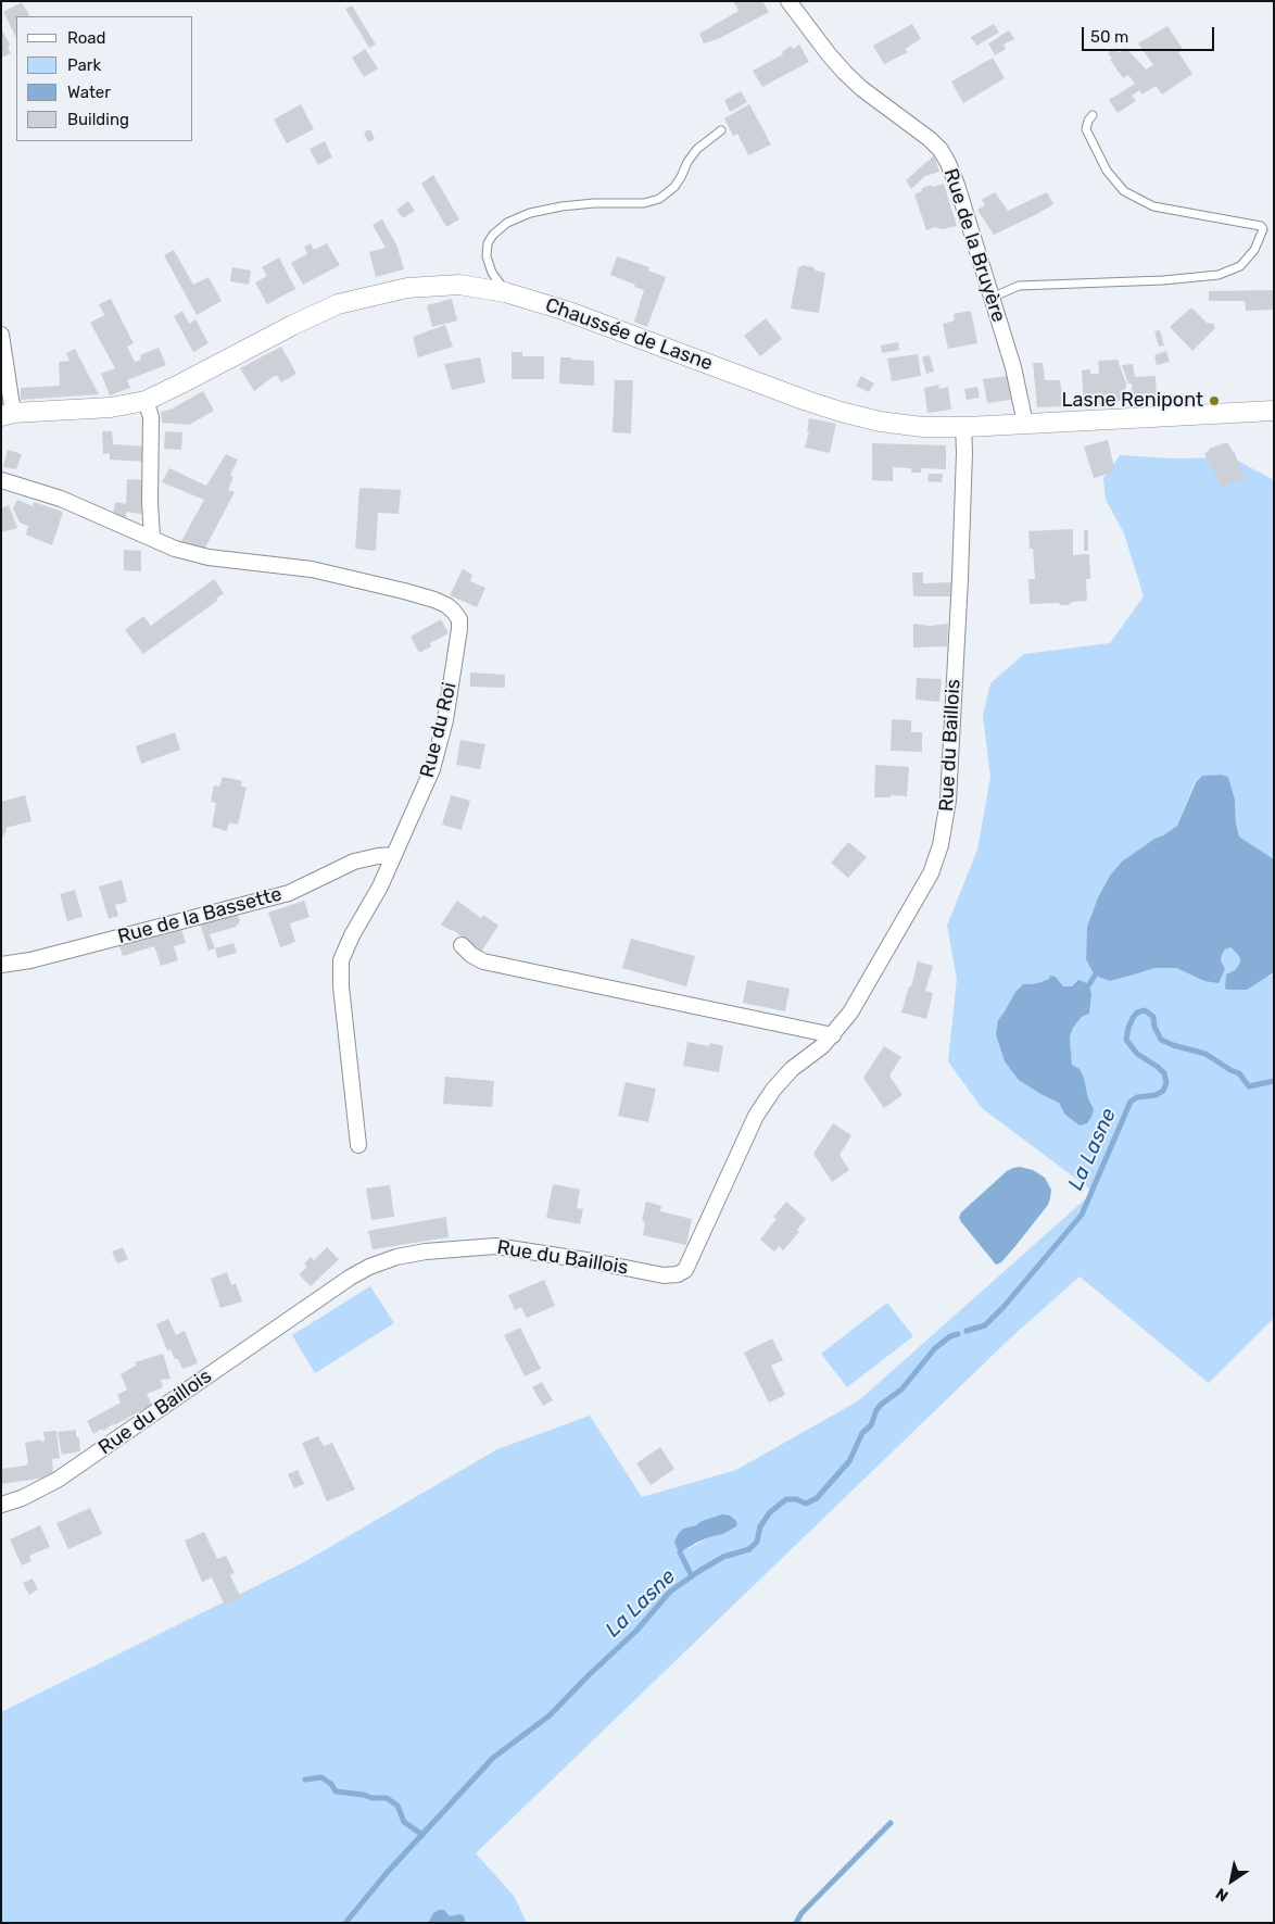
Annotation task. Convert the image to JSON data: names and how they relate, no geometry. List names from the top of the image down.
{
  "streets": {
    "street": [
      "Rue de la Bruyère",
      "Chaussée de Lasne",
      "Rue du Roi",
      "Rue du Baillois",
      "Rue de la Bassette"
    ]
  },
  "crossings": [
    ["Rue de la Bruyère", "Chaussée de Lasne"],
    ["Chaussée de Lasne", "Rue du Baillois"],
    ["Rue du Roi", "Rue de la Bassette"]
  ],
  "water": ["La Lasne"],
  "places": ["Lasne Renipont"],
  "legend": [
    "Road",
    "Park",
    "Water",
    "Building"
  ],
  "scale_bar": "50 m",
  "north": "bottom left"
}
